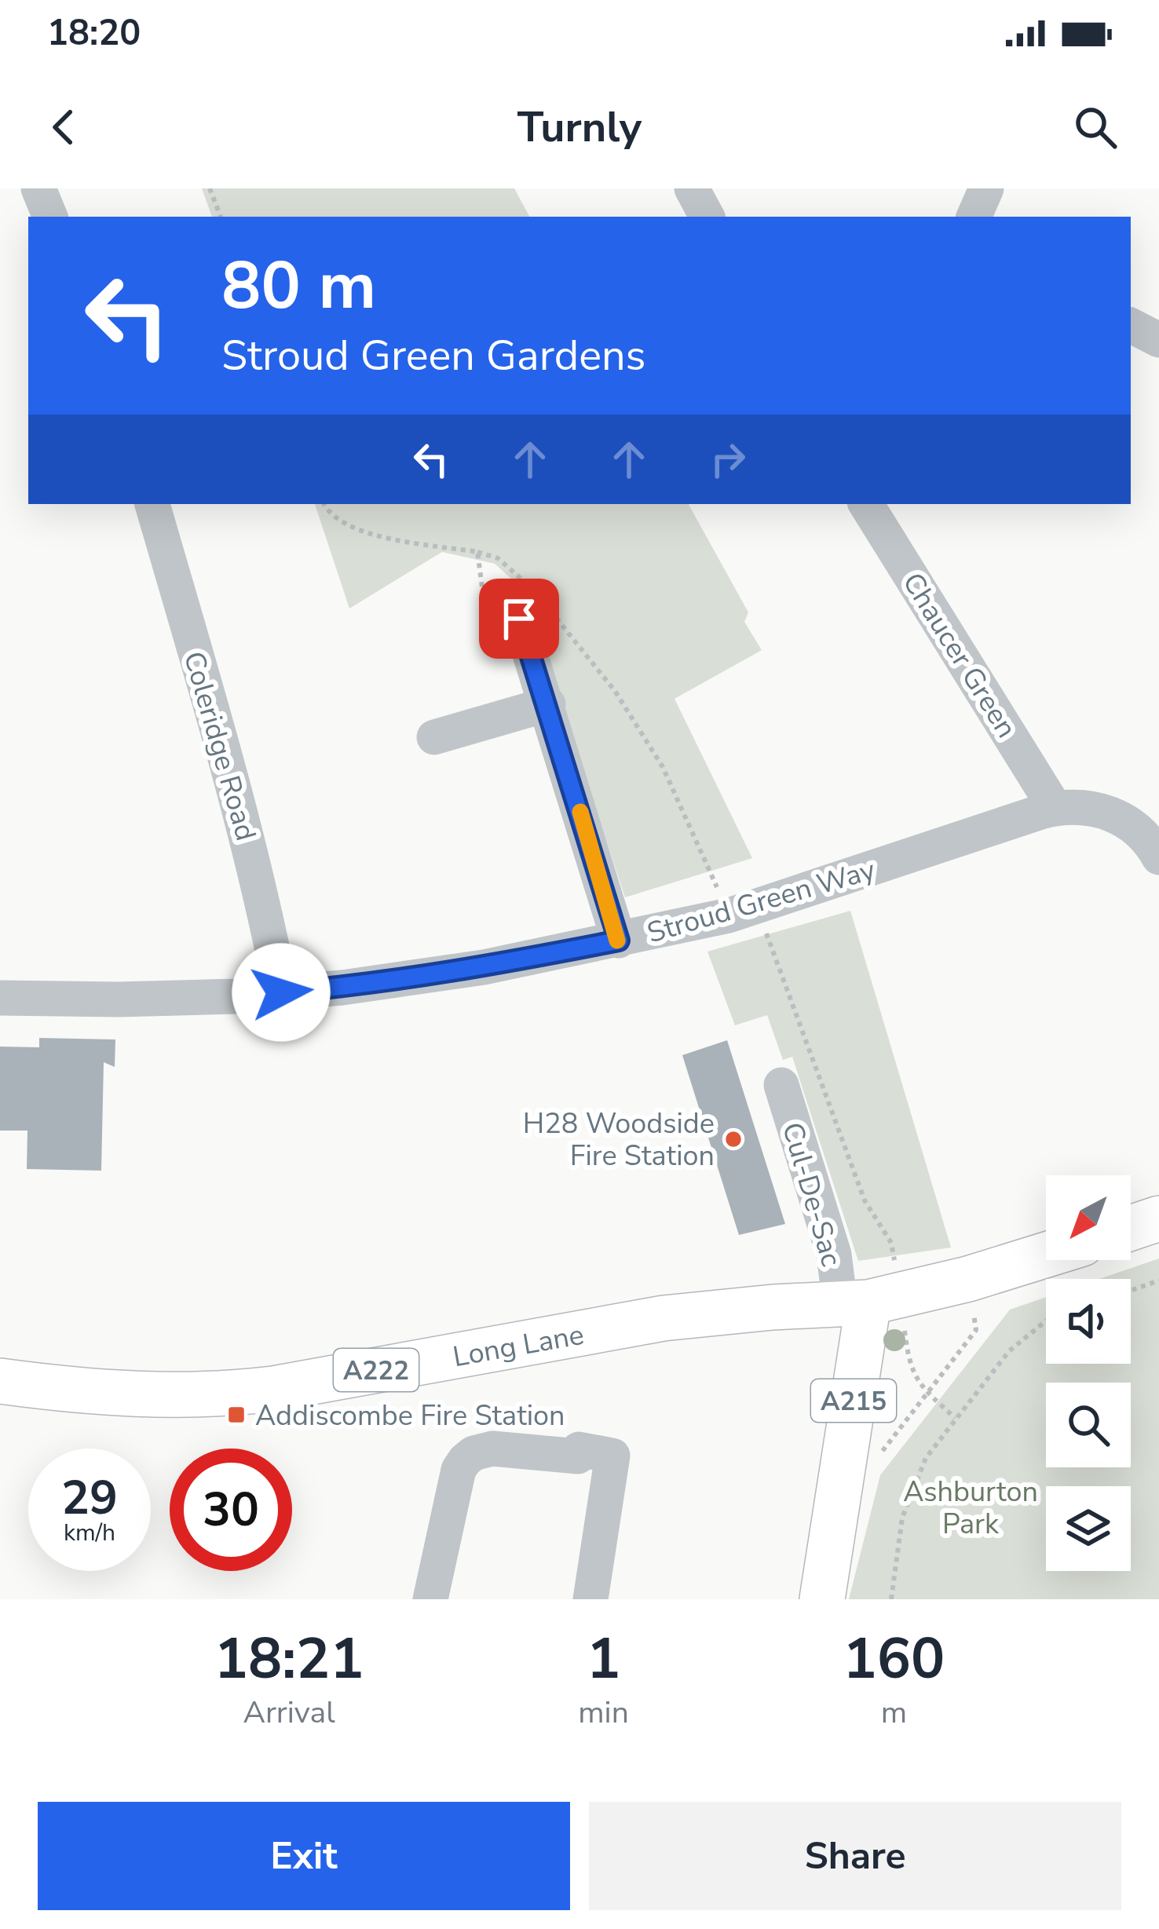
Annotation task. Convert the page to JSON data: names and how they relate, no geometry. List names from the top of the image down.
{
  "streets": {
    "main road": ["Long Lane", "A222", "A215"],
    "street": [
      "Chaucer Green",
      "Coleridge Road",
      "Stroud Green Way",
      "Cul-De-Sac"
    ]
  },
  "crossings": [
    ["Chaucer Green", "Stroud Green Way"],
    ["Coleridge Road", "Stroud Green Way"],
    ["Cul-De-Sac", "Long Lane"],
    ["Cul-De-Sac", "A222"],
    ["Cul-De-Sac", "A215"],
    ["Long Lane", "A222"],
    ["Long Lane", "A215"],
    ["A222", "A215"]
  ],
  "parks": ["Ashburton Park"],
  "places": {
    "other": ["H28 Woodside Fire Station"],
    "transit": ["Addiscombe Fire Station"]
  },
  "north": "bottom left",
  "page": {
    "status": "18:20",
    "header": "Turnly",
    "turn": ["80 m", "Stroud Green Gardens"],
    "speed": "29 km/h",
    "limit": "30",
    "eta": [
      "18:21",
      "Arrival",
      "1",
      "min",
      "160",
      "m"
    ],
    "buttons": ["Exit", "Share"]
  }
}
